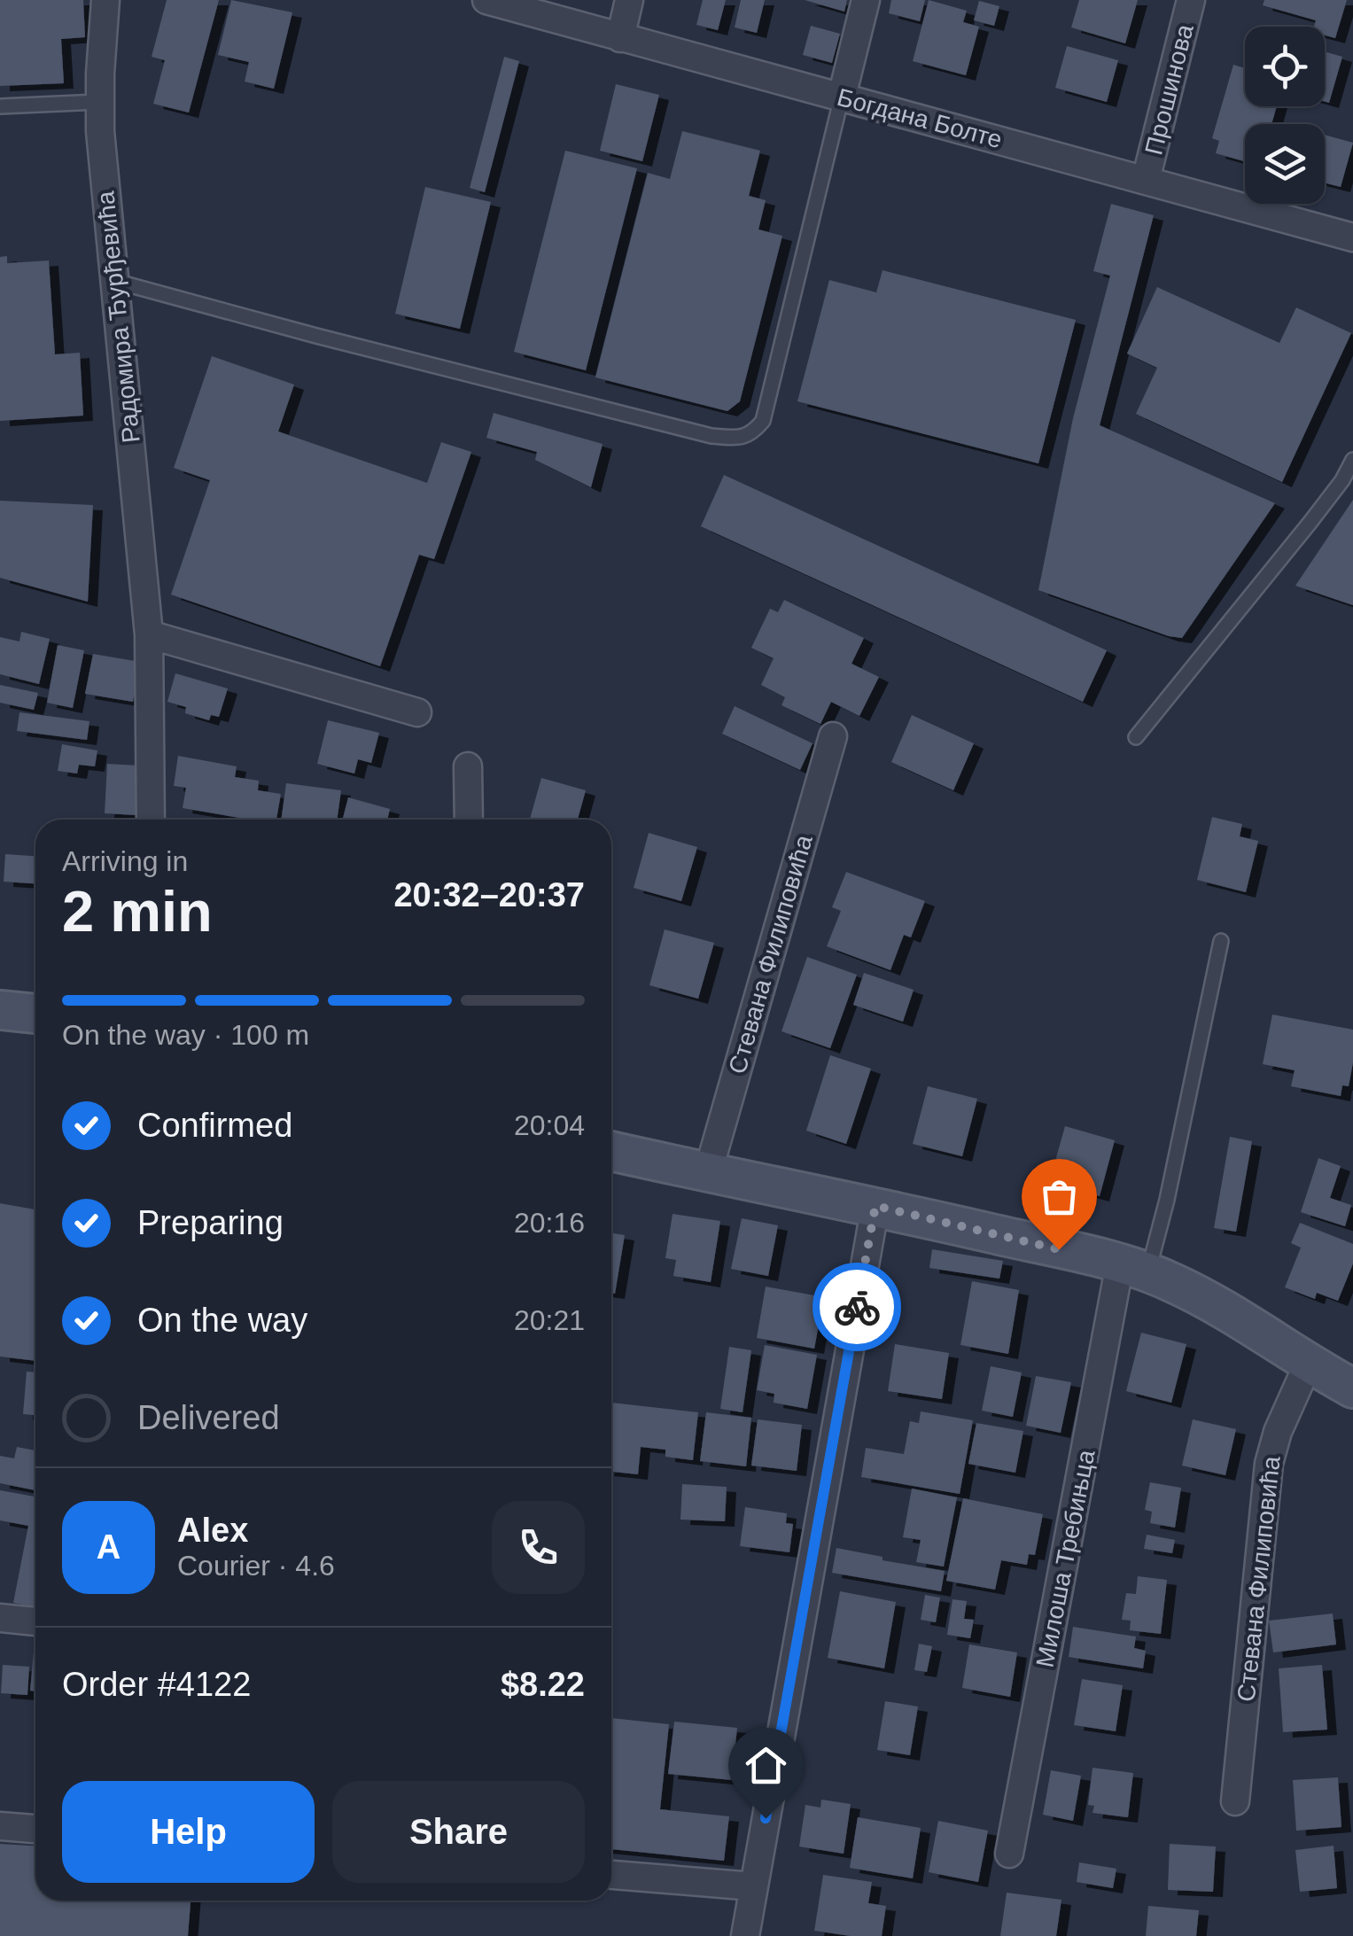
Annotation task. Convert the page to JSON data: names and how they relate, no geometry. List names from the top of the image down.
{
  "streets": {
    "street": [
      "Прошинова",
      "Богдана Болте",
      "Радомира Ђурђевића",
      "Стевана Филиповића",
      "Милоша Требињца"
    ]
  },
  "crossings": [
    ["Прошинова", "Богдана Болте"]
  ],
  "page": {
    "heading": ["2 min", "Arriving in", "20:32–20:37"],
    "panel": [
      "Alex",
      "Courier · 4.6",
      "Order #4122",
      "$8.22"
    ],
    "bar": "On the way · 100 m",
    "list": [
      ["Confirmed", "20:04"],
      ["Preparing", "20:16"],
      ["On the way", "20:21"],
      "Delivered"
    ],
    "round": "A",
    "buttons": ["Help", "Share"]
  }
}
